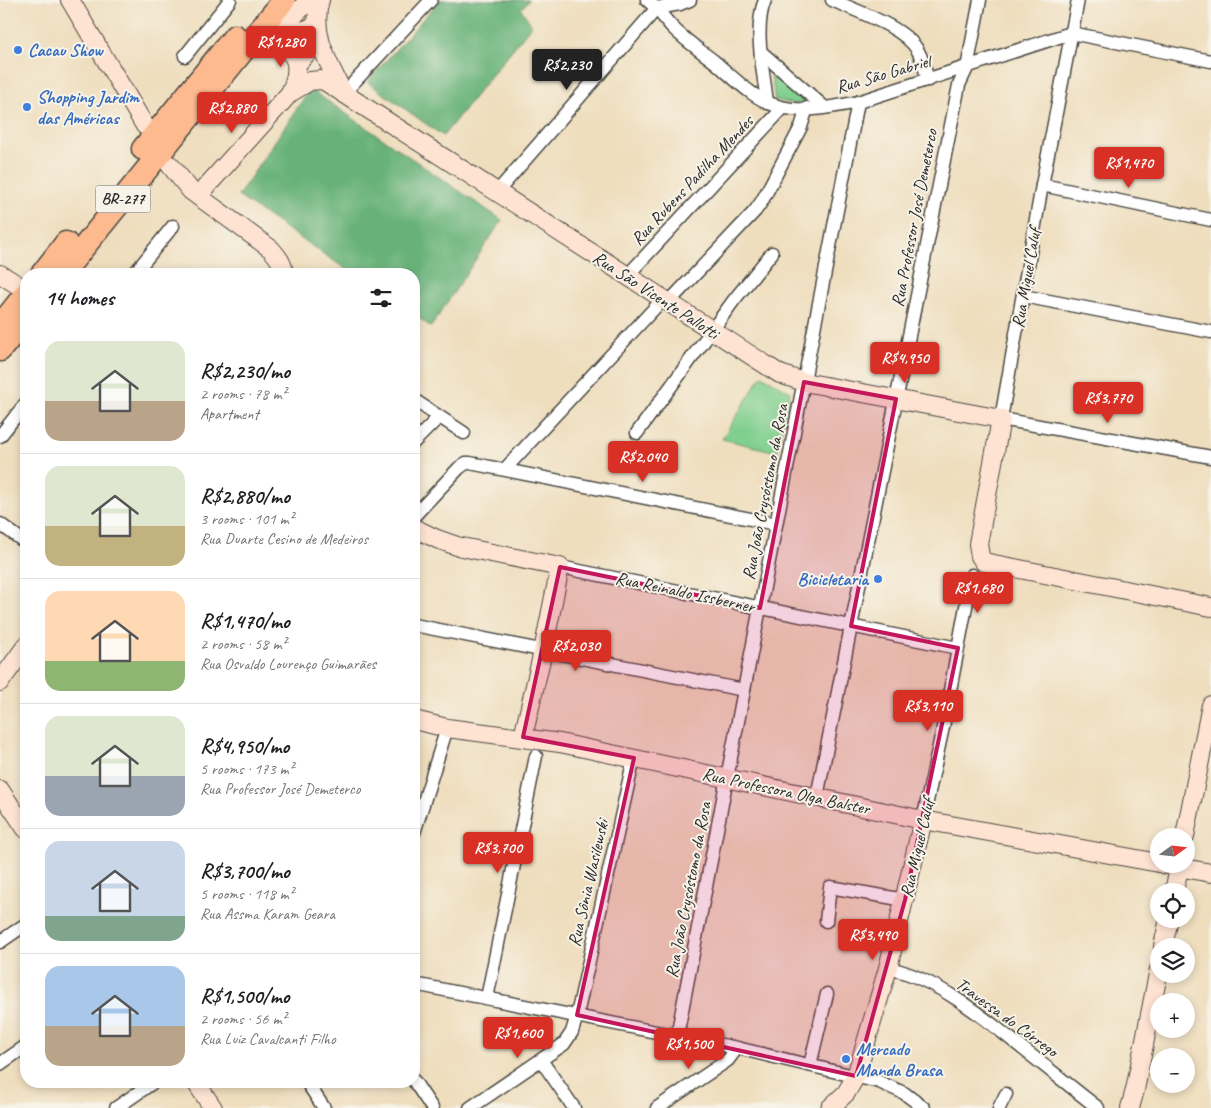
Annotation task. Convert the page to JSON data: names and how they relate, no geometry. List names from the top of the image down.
{
  "streets": {
    "highway": ["BR-277"],
    "main road": [
      "Rua Miguel Caluf",
      "Rua São Vicente Pallotti",
      "Rua Reinaldo Issberner",
      "Rua Professora Olga Balster"
    ],
    "street": [
      "Rua São Gabriel",
      "Rua Rubens Padilha Mendes",
      "Rua Professor José Demeterco",
      "Rua João Crysóstomo da Rosa",
      "Rua Sônia Wasilewski",
      "Travessa do Córrego"
    ]
  },
  "crossings": [
    ["Rua São Gabriel", "Rua Rubens Padilha Mendes"],
    ["Rua São Gabriel", "Rua Professor José Demeterco"],
    ["Rua São Gabriel", "Rua Miguel Caluf"],
    ["Rua São Gabriel", "Rua João Crysóstomo da Rosa"],
    ["Rua Rubens Padilha Mendes", "Rua São Vicente Pallotti"],
    ["Rua Professor José Demeterco", "Rua São Vicente Pallotti"],
    ["Rua Professor José Demeterco", "Rua Reinaldo Issberner"],
    ["Rua Professor José Demeterco", "Rua Professora Olga Balster"],
    ["Rua Miguel Caluf", "Rua São Vicente Pallotti"],
    ["Rua Miguel Caluf", "Rua Reinaldo Issberner"],
    ["Rua Miguel Caluf", "Rua Professora Olga Balster"],
    ["Rua Miguel Caluf", "Travessa do Córrego"],
    ["Rua São Vicente Pallotti", "Rua João Crysóstomo da Rosa"],
    ["Rua João Crysóstomo da Rosa", "Rua Reinaldo Issberner"],
    ["Rua João Crysóstomo da Rosa", "Rua Professora Olga Balster"],
    ["Rua Professora Olga Balster", "Rua Sônia Wasilewski"]
  ],
  "places": [
    "Cacau Show",
    "Shopping Jardim das Américas",
    "Bicicletaria",
    "Mercado Manda Brasa"
  ],
  "north": "right",
  "page": {
    "price": [
      "R$1,280",
      "R$2,230",
      "R$2,880",
      "R$1,470",
      "R$4,950",
      "R$3,770",
      "R$2,040",
      "R$1,680",
      "R$2,030",
      "R$3,110",
      "R$3,700",
      "R$3,490",
      "R$1,600",
      "R$1,500"
    ],
    "heading": "14 homes",
    "list": [
      {
        "name": "R$2,230/mo",
        "note": "2 rooms · 78 m² · Apartment"
      },
      {
        "name": "R$2,880/mo",
        "note": "3 rooms · 101 m² · Rua Duarte Cesino de Medeiros"
      },
      {
        "name": "R$1,470/mo",
        "note": "2 rooms · 58 m² · Rua Osvaldo Lourenço Guimarães"
      },
      {
        "name": "R$4,950/mo",
        "note": "5 rooms · 173 m² · Rua Professor José Demeterco"
      },
      {
        "name": "R$3,700/mo",
        "note": "5 rooms · 118 m² · Rua Assma Karam Geara"
      },
      {
        "name": "R$1,500/mo",
        "note": "2 rooms · 56 m² · Rua Luiz Cavalcanti Filho"
      }
    ],
    "map_buttons": ["+", "−"]
  }
}
